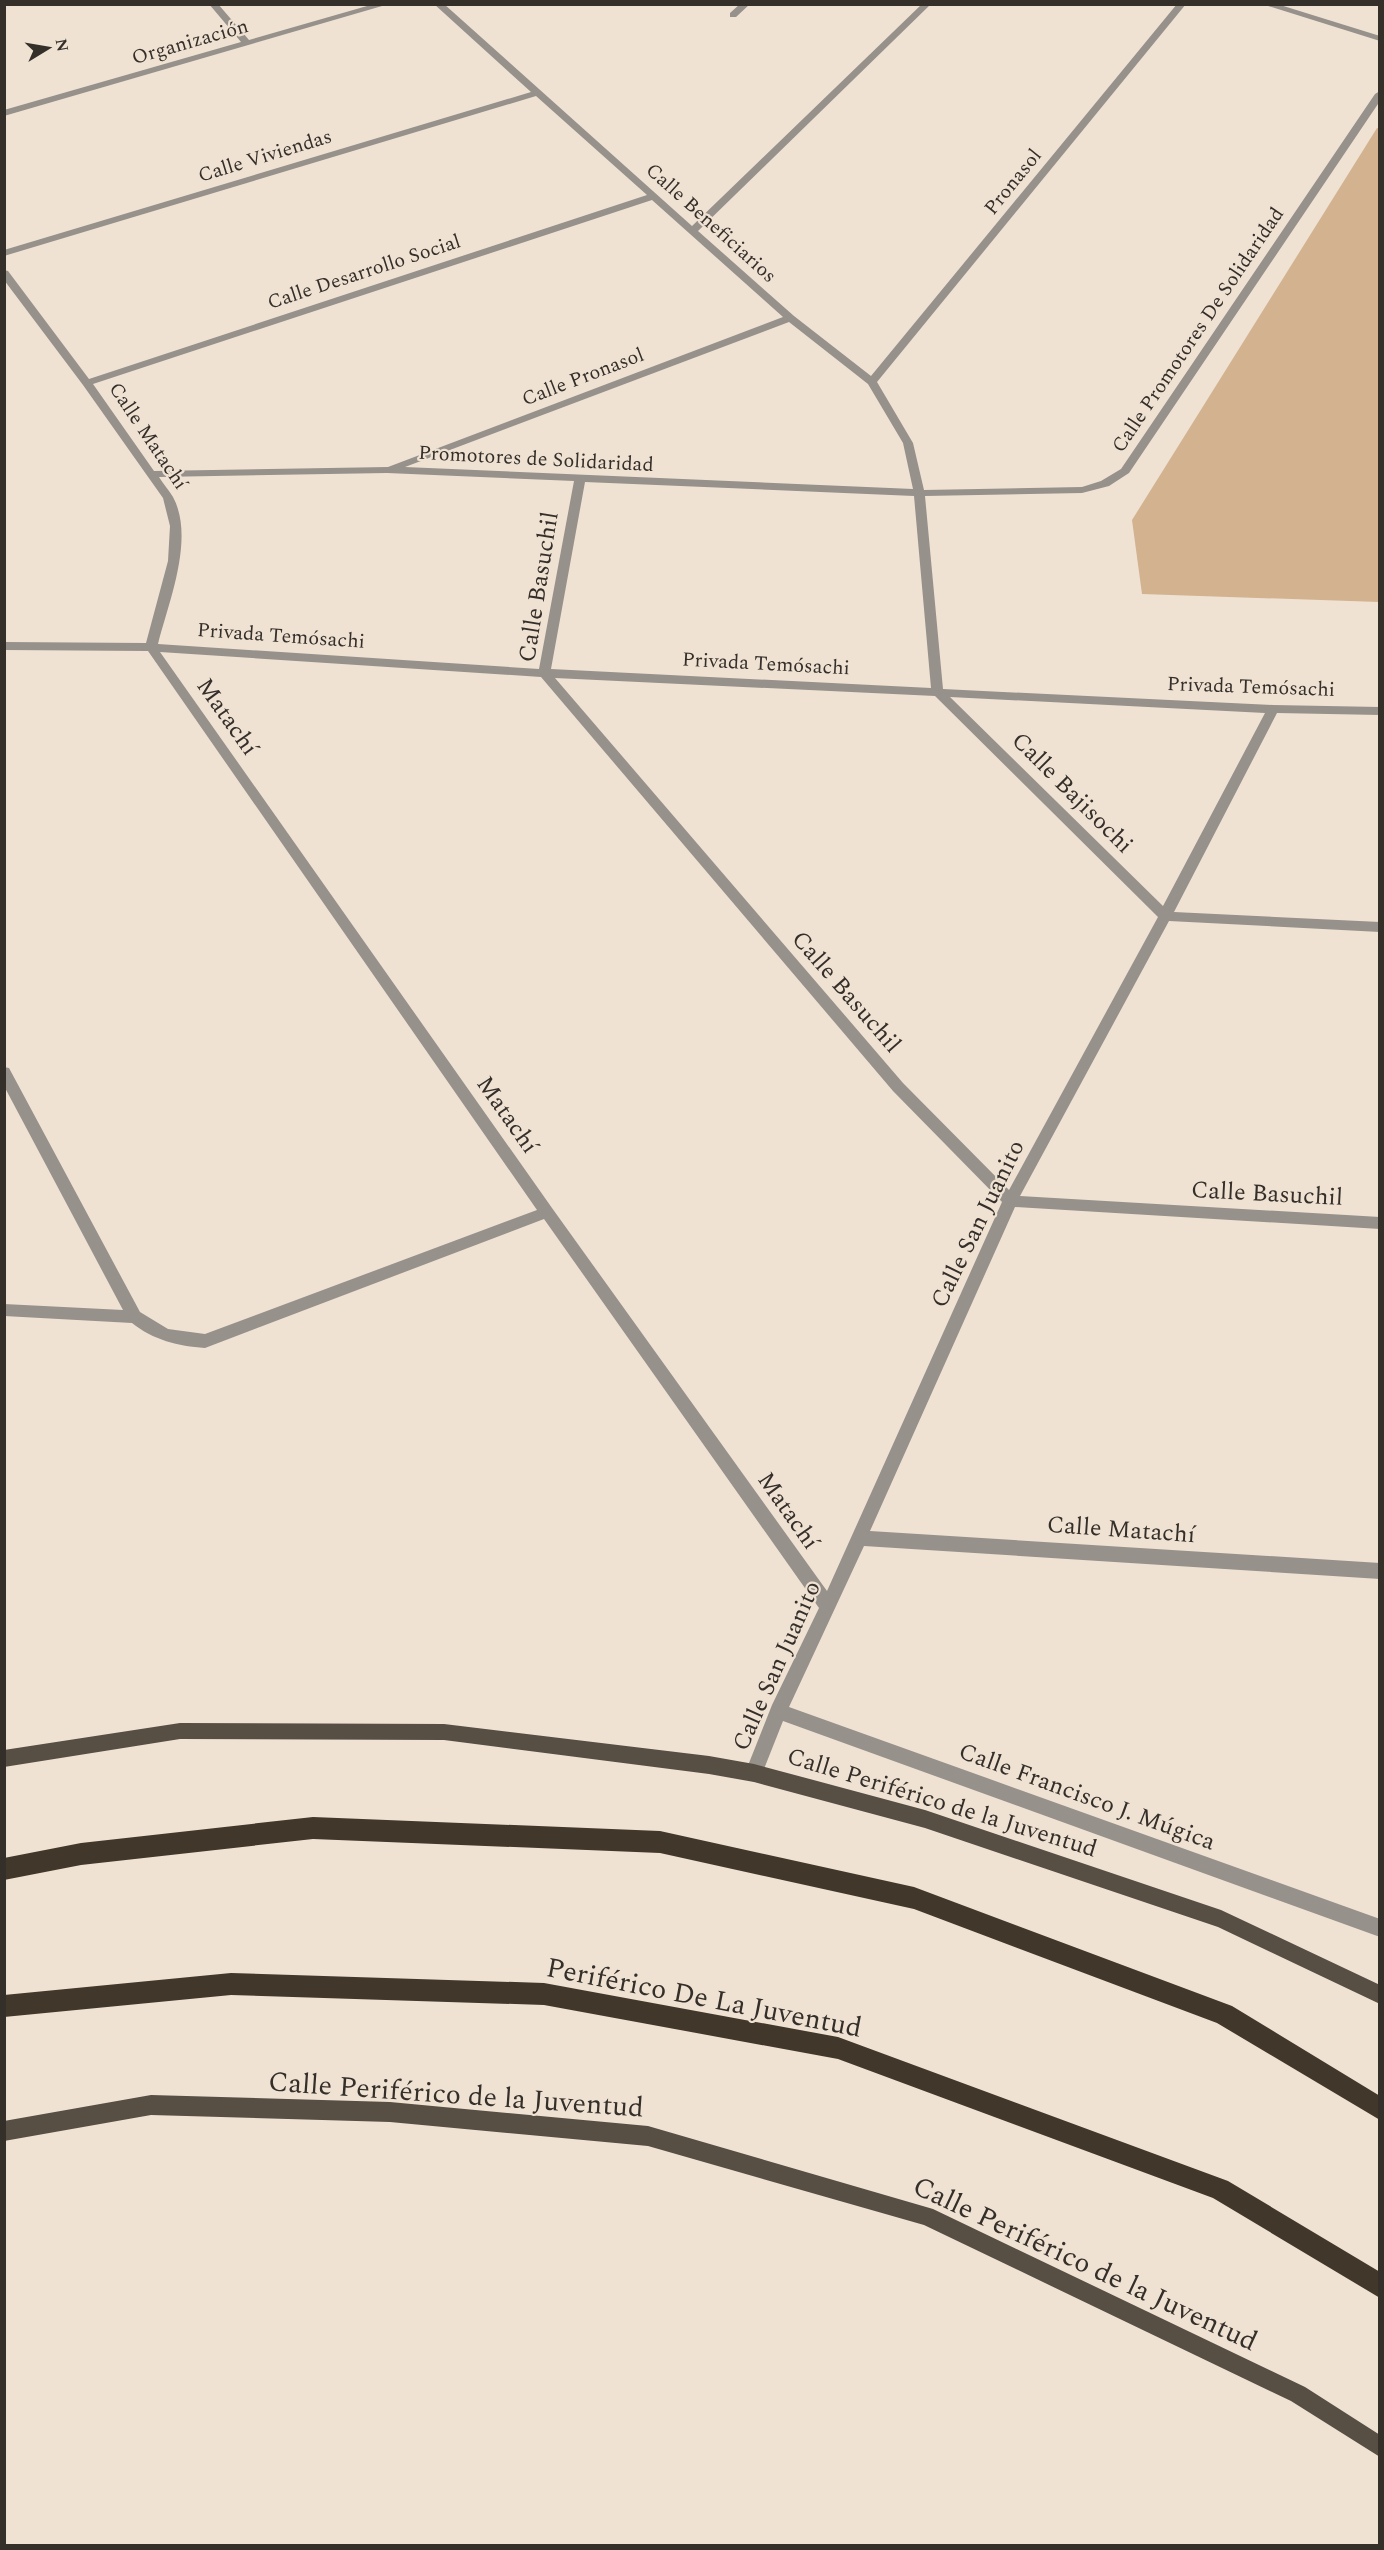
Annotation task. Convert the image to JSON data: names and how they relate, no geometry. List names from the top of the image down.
{
  "streets": {
    "highway": ["Periférico De La Juventud"],
    "main road": ["Calle Periférico de la Juventud"],
    "street": [
      "Organización",
      "Calle Viviendas",
      "Pronasol",
      "Calle Beneficiarios",
      "Calle Desarrollo Social",
      "Calle Promotores De Solidaridad",
      "Calle Pronasol",
      "Calle Matachí",
      "Promotores de Solidaridad",
      "Calle Basuchil",
      "Privada Temósachi",
      "Matachí",
      "Calle Bajisochi",
      "Calle San Juanito",
      "Calle Francisco J. Múgica"
    ]
  },
  "crossings": [
    ["Calle Viviendas", "Calle Beneficiarios"],
    ["Pronasol", "Calle Beneficiarios"],
    ["Calle Beneficiarios", "Calle Desarrollo Social"],
    ["Calle Beneficiarios", "Calle Promotores De Solidaridad"],
    ["Calle Beneficiarios", "Calle Pronasol"],
    ["Calle Beneficiarios", "Promotores de Solidaridad"],
    ["Calle Desarrollo Social", "Calle Matachí"],
    ["Calle Promotores De Solidaridad", "Promotores de Solidaridad"],
    ["Calle Pronasol", "Promotores de Solidaridad"],
    ["Calle Matachí", "Promotores de Solidaridad"],
    ["Calle Matachí", "Privada Temósachi"],
    ["Calle Matachí", "Matachí"],
    ["Calle Matachí", "Calle San Juanito"],
    ["Promotores de Solidaridad", "Calle Basuchil"],
    ["Calle Basuchil", "Privada Temósachi"],
    ["Calle Basuchil", "Calle San Juanito"],
    ["Privada Temósachi", "Matachí"],
    ["Privada Temósachi", "Calle Bajisochi"],
    ["Privada Temósachi", "Calle San Juanito"],
    ["Matachí", "Calle San Juanito"],
    ["Calle Bajisochi", "Calle San Juanito"],
    ["Calle San Juanito", "Calle Francisco J. Múgica"],
    ["Calle San Juanito", "Calle Periférico de la Juventud"]
  ],
  "north": "right"
}
